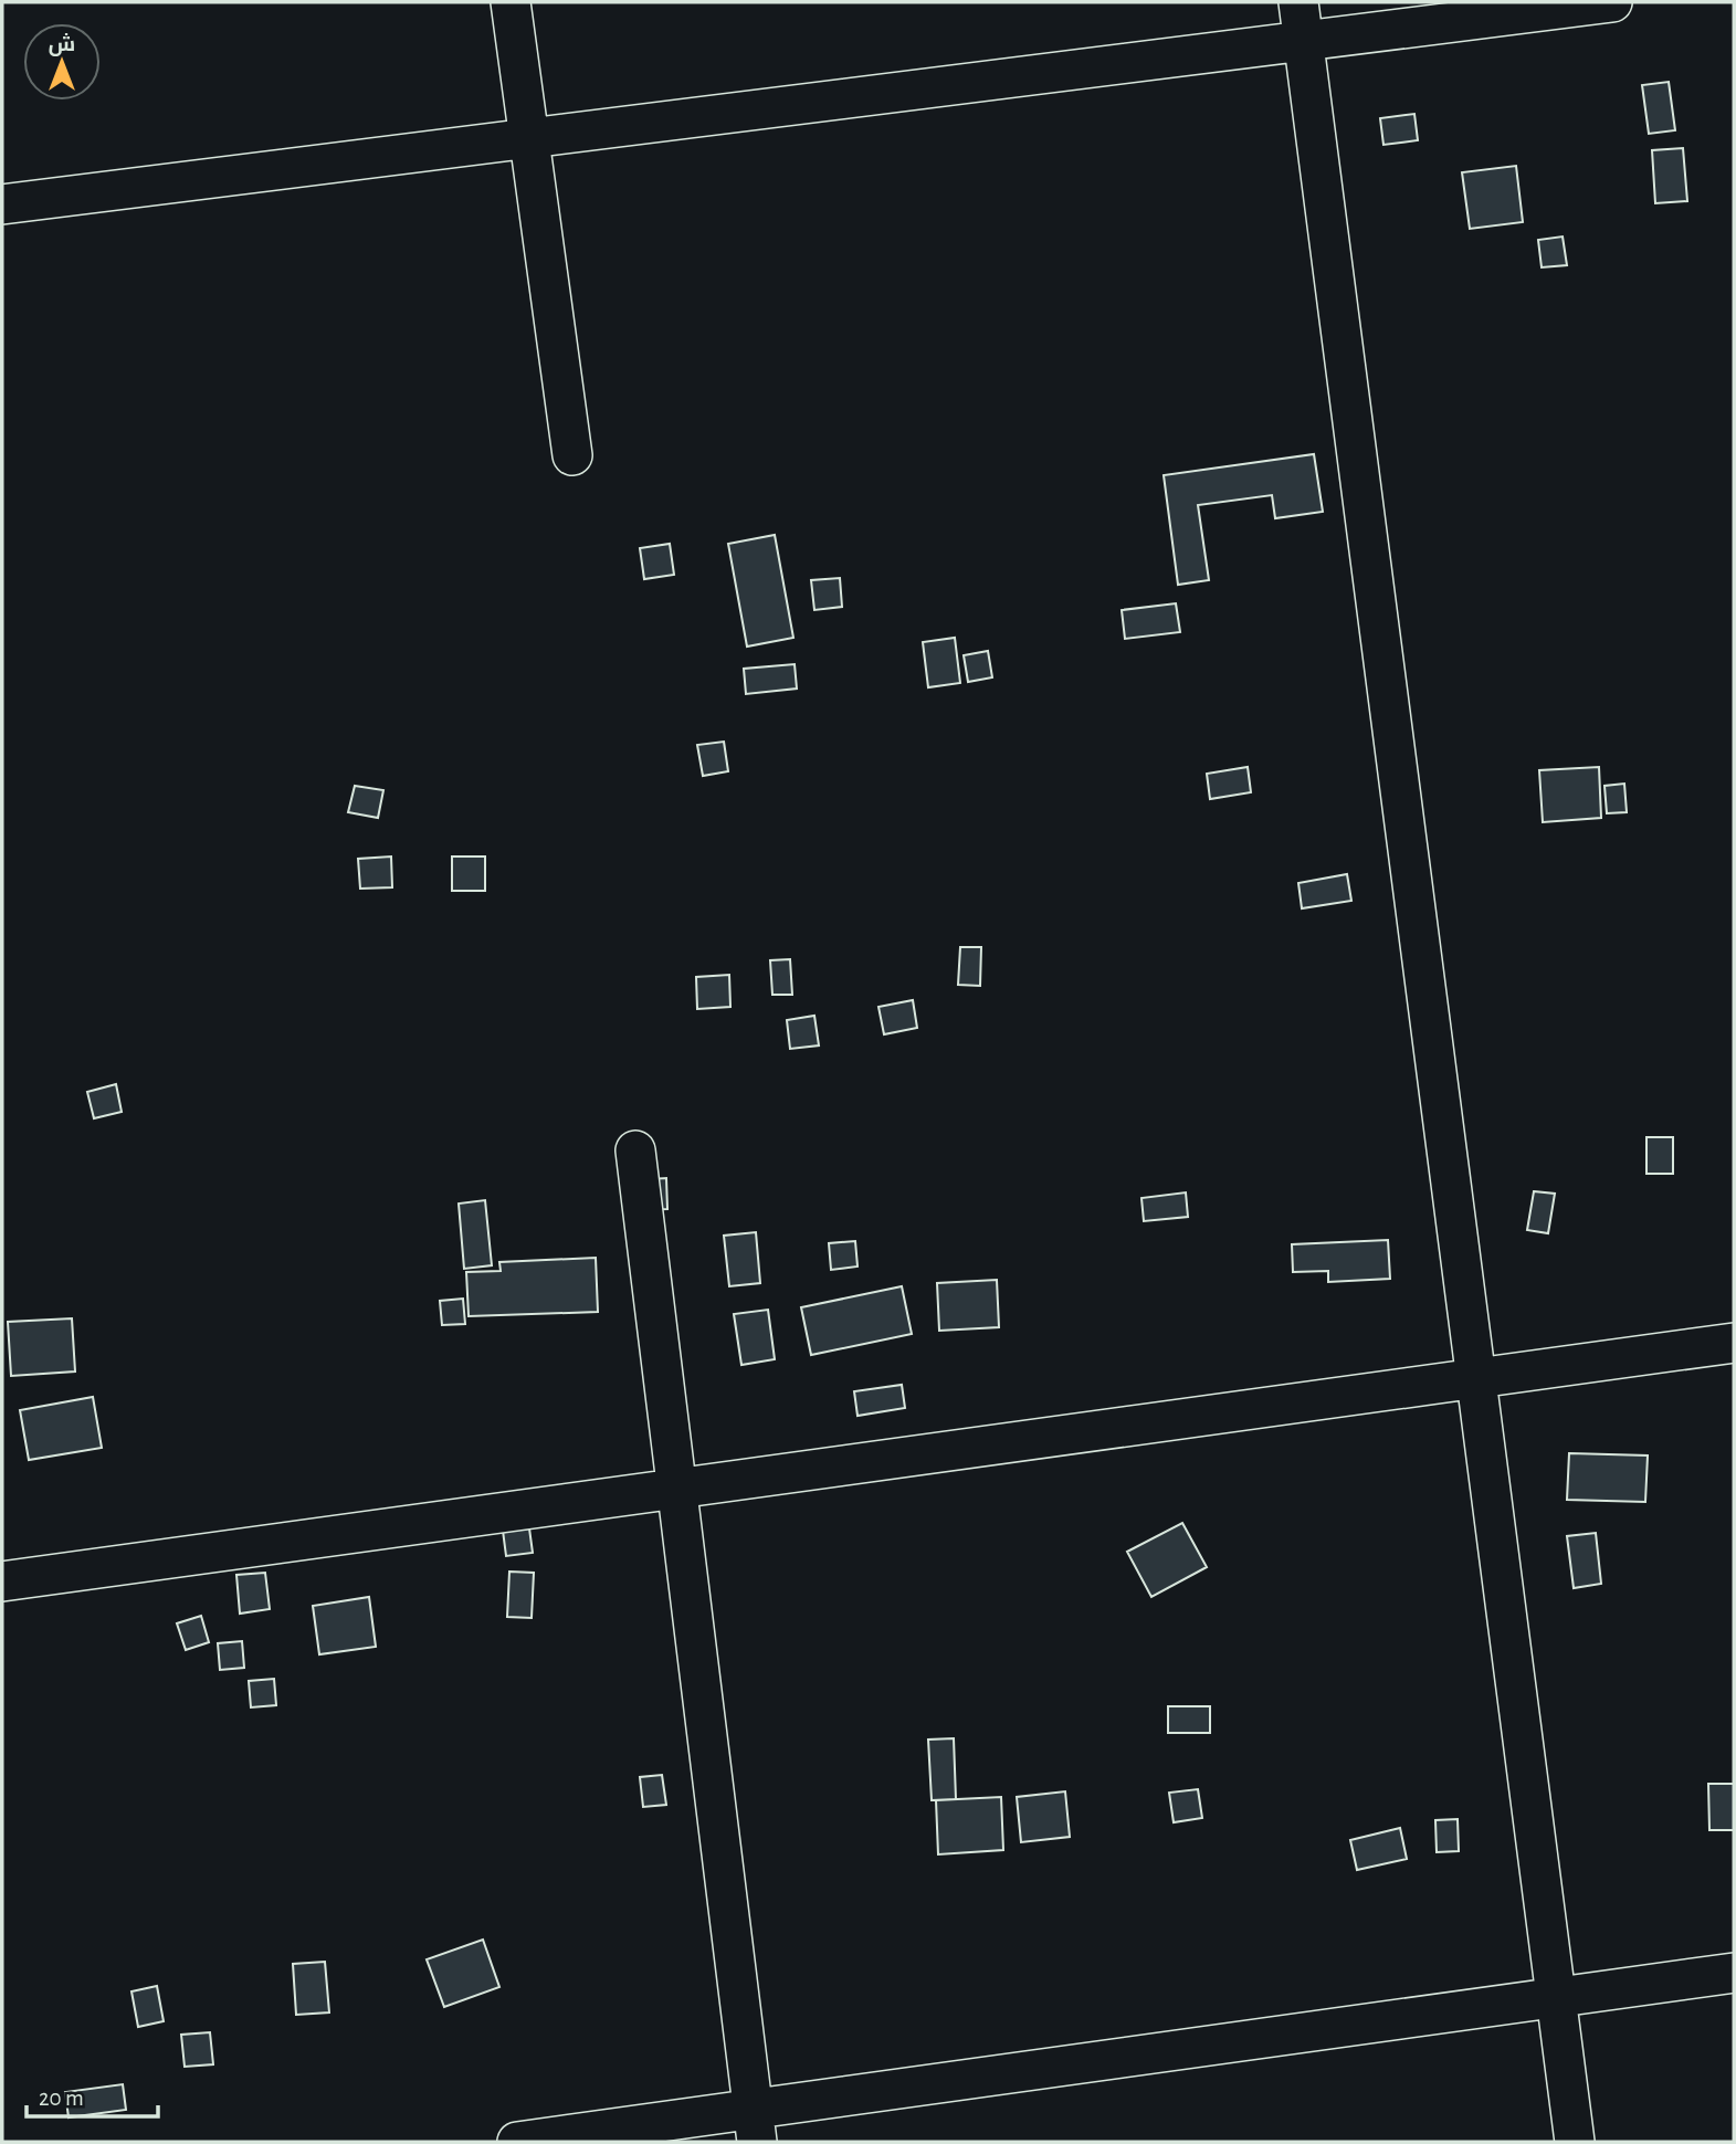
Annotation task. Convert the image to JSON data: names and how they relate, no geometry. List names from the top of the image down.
{
  "scale_bar": "20 m",
  "north": "top"
}
